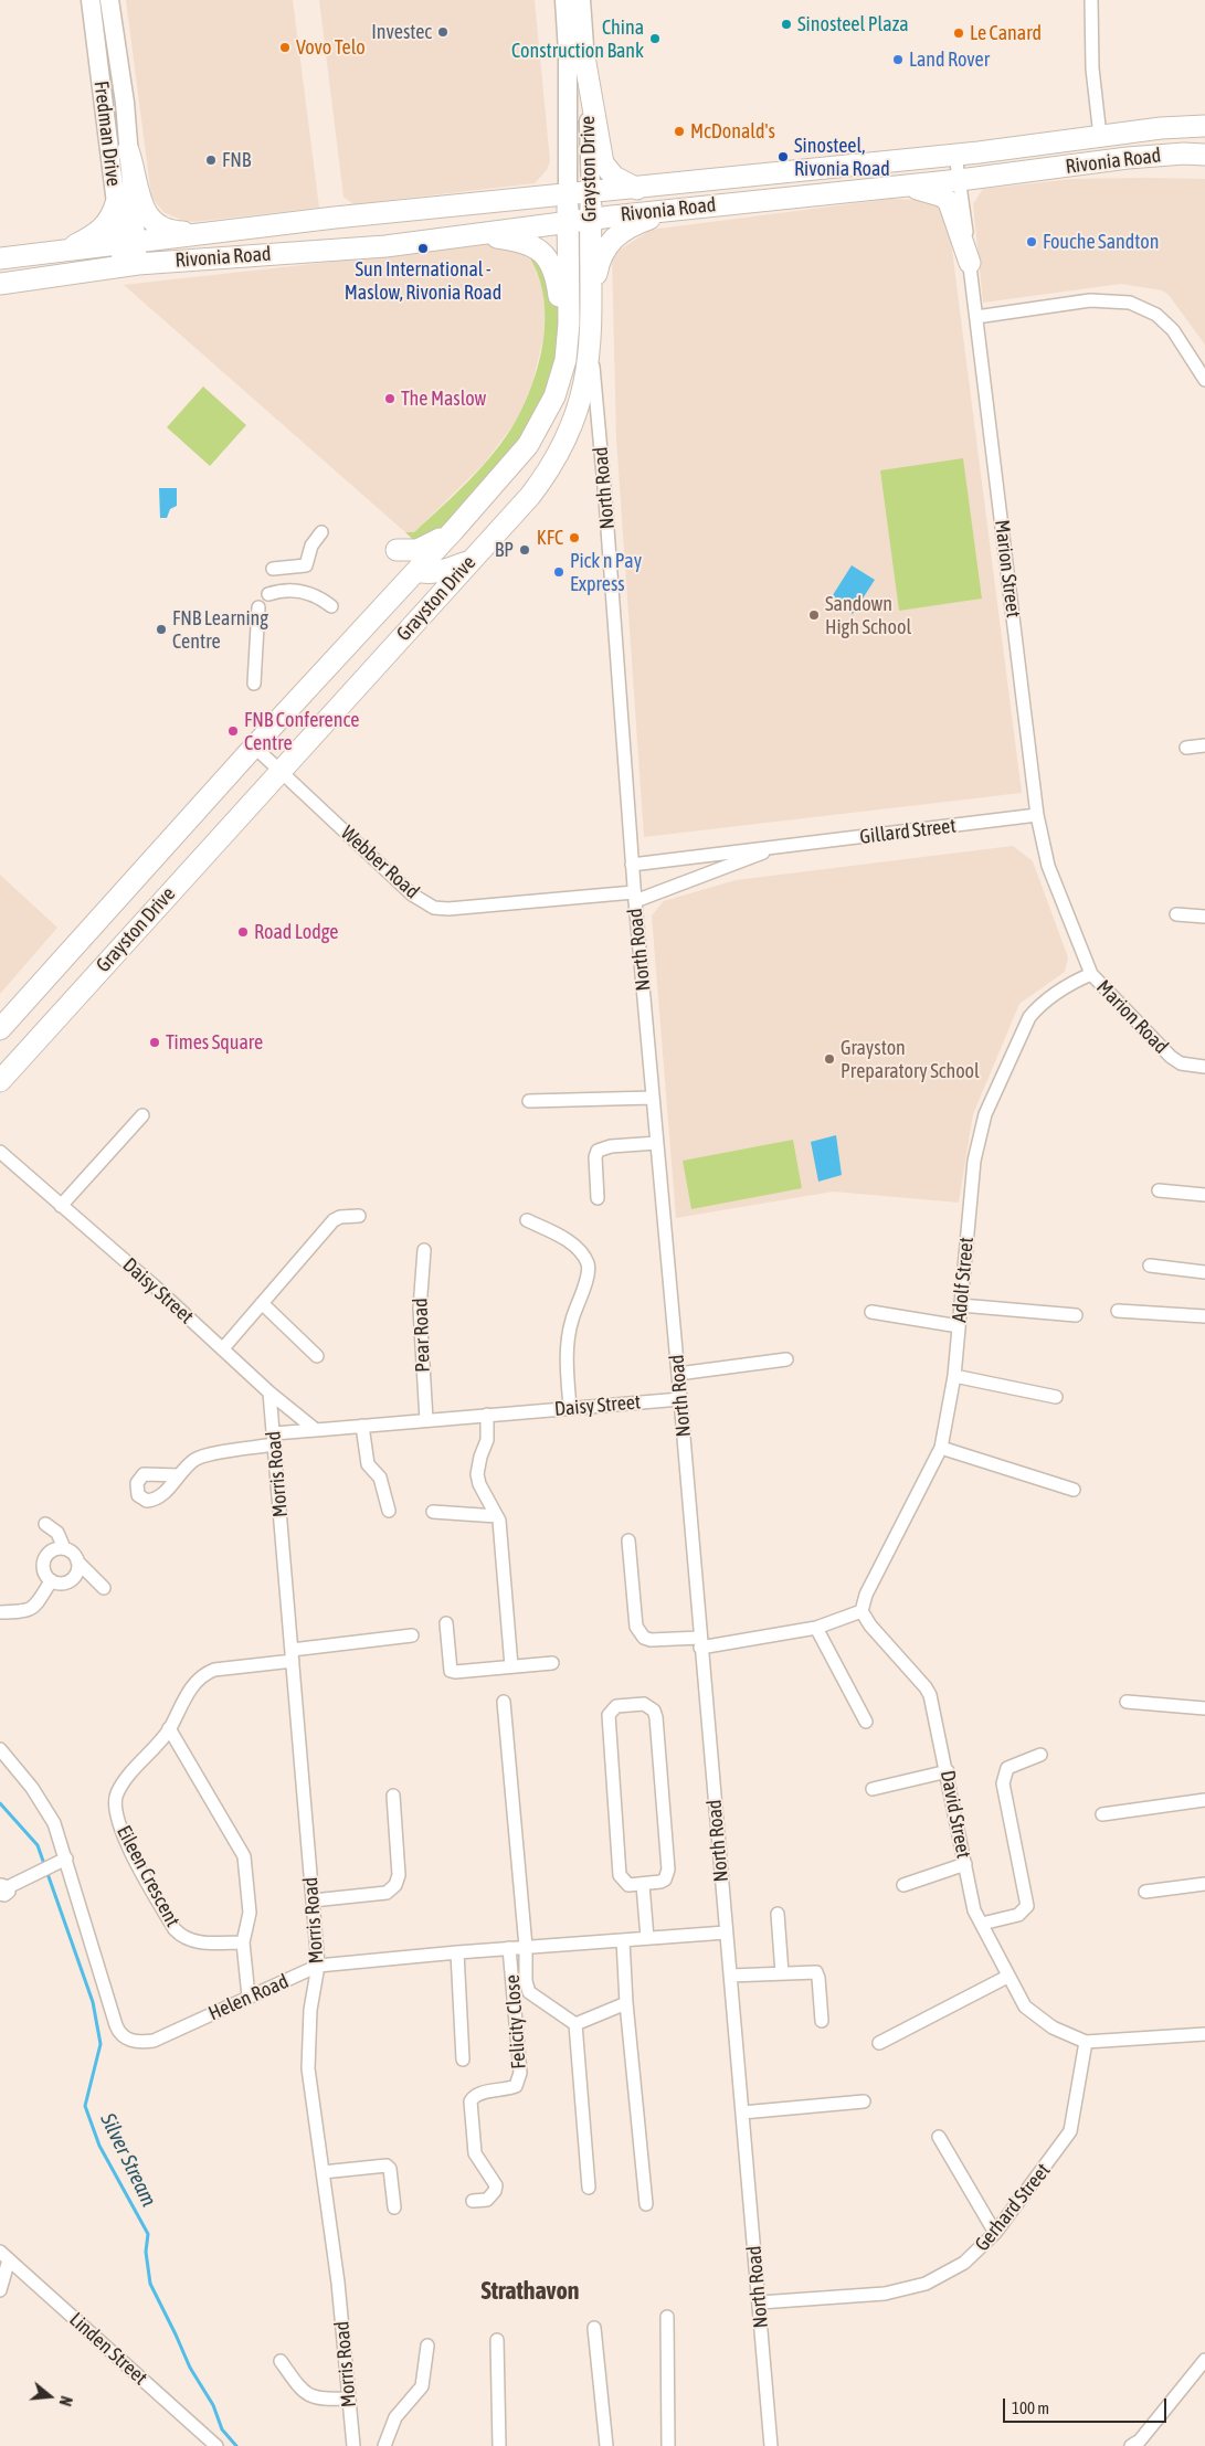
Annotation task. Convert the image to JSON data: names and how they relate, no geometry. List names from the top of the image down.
{
  "streets": {
    "main road": ["Rivonia Road", "Grayston Drive"],
    "street": [
      "Fredman Drive",
      "North Road",
      "Marion Street",
      "Gillard Street",
      "Webber Road",
      "Marion Road",
      "Adolf Street",
      "Daisy Street",
      "Pear Road",
      "Morris Road",
      "David Street",
      "Eileen Crescent",
      "Helen Road",
      "Felicity Close",
      "Gerhard Street",
      "Linden Street"
    ]
  },
  "crossings": [
    ["Fredman Drive", "Rivonia Road"],
    ["Rivonia Road", "Grayston Drive"],
    ["Rivonia Road", "Marion Street"],
    ["Grayston Drive", "North Road"],
    ["Grayston Drive", "Webber Road"],
    ["North Road", "Gillard Street"],
    ["North Road", "Webber Road"],
    ["North Road", "Daisy Street"],
    ["North Road", "Helen Road"],
    ["North Road", "Gerhard Street"],
    ["Marion Street", "Gillard Street"],
    ["Marion Street", "Marion Road"],
    ["Marion Street", "Adolf Street"],
    ["Gillard Street", "Webber Road"],
    ["Marion Road", "Adolf Street"],
    ["Adolf Street", "David Street"],
    ["Daisy Street", "Pear Road"],
    ["Daisy Street", "Morris Road"],
    ["Morris Road", "Eileen Crescent"],
    ["Morris Road", "Helen Road"],
    ["David Street", "Gerhard Street"],
    ["Helen Road", "Felicity Close"]
  ],
  "districts": ["Strathavon"],
  "water": ["Silver Stream"],
  "places": [
    "Sinosteel Plaza",
    "Investec",
    "Le Canard",
    "China Construction Bank",
    "Vovo Telo",
    "Land Rover",
    "McDonald's",
    "Sinosteel, Rivonia Road",
    "FNB",
    "Fouche Sandton",
    "Sun International - Maslow, Rivonia Road",
    "The Maslow",
    "KFC",
    "BP",
    "Pick n Pay Express",
    "Sandown High School",
    "FNB Learning Centre",
    "FNB Conference Centre",
    "Road Lodge",
    "Times Square",
    "Grayston Preparatory School"
  ],
  "scale_bar": "100 m",
  "north": "right"
}
